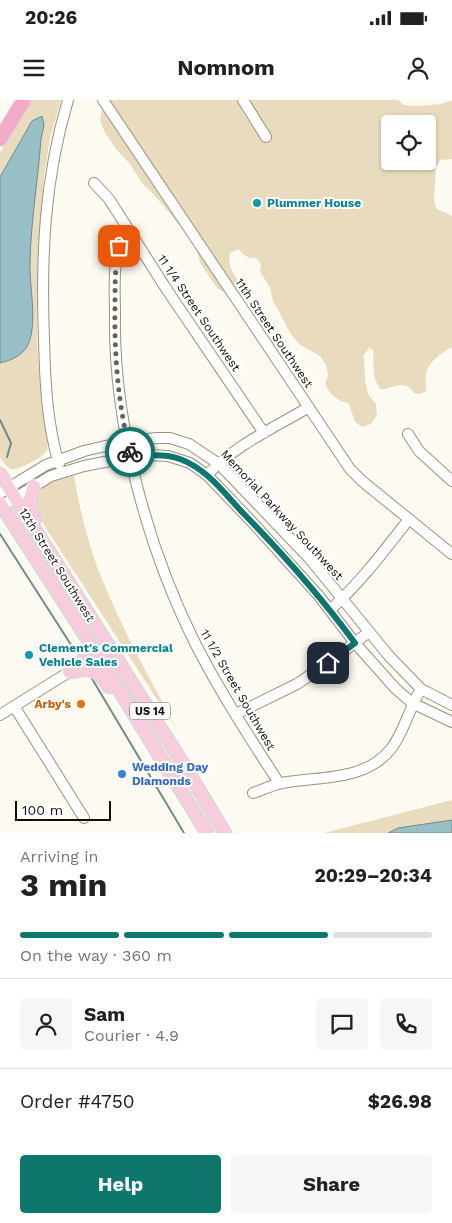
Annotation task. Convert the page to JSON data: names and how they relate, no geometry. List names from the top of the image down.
{
  "streets": {
    "main road": ["12th Street Southwest", "US 14"],
    "street": [
      "11 1/4 Street Southwest",
      "11th Street Southwest",
      "Memorial Parkway Southwest",
      "11 1/2 Street Southwest"
    ]
  },
  "crossings": [
    ["11 1/4 Street Southwest", "11 1/2 Street Southwest"],
    ["Memorial Parkway Southwest", "12th Street Southwest"],
    ["Memorial Parkway Southwest", "11 1/2 Street Southwest"]
  ],
  "places": [
    "Plummer House",
    "Clement's Commercial Vehicle Sales",
    "Arby's",
    "Wedding Day Diamonds"
  ],
  "scale_bar": "100 m",
  "page": {
    "status": "20:26",
    "header": "Nomnom",
    "scale": "100 m",
    "heading": ["3 min", "Arriving in", "20:29–20:34"],
    "panel": [
      "Sam",
      "Courier · 4.9",
      "Order #4750",
      "$26.98"
    ],
    "bar": "On the way · 360 m",
    "buttons": ["Help", "Share"]
  }
}
